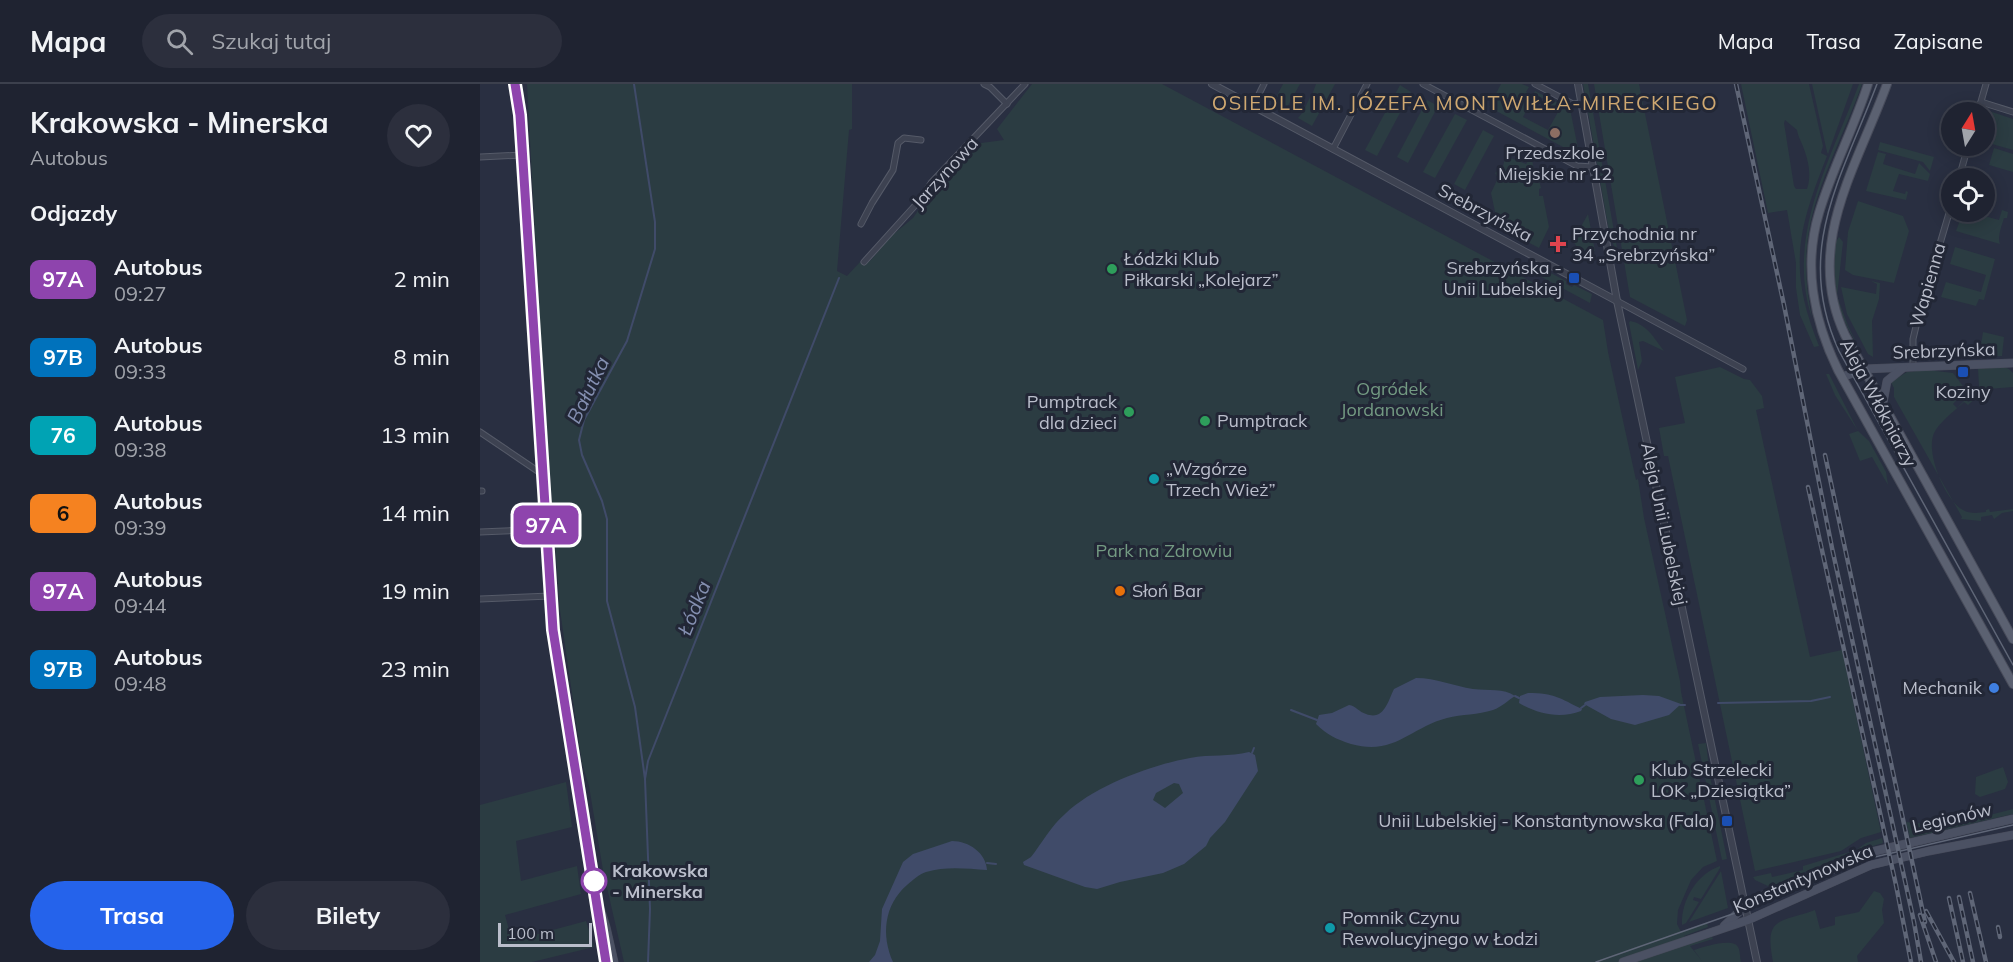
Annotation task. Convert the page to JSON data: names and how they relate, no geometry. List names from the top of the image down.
{
  "streets": {
    "main road": [
      "Srebrzyńska",
      "Aleja Włókniarzy",
      "Legionów",
      "Konstantynowska"
    ],
    "street": ["Jarzynowa", "Wapienna", "Aleja Unii Lubelskiej"]
  },
  "crossings": [
    ["Srebrzyńska", "Wapienna"],
    ["Srebrzyńska", "Aleja Włókniarzy"],
    ["Srebrzyńska", "Aleja Unii Lubelskiej"],
    ["Aleja Unii Lubelskiej", "Konstantynowska"],
    ["Legionów", "Konstantynowska"]
  ],
  "districts": ["OSIEDLE IM. JÓZEFA MONTWIŁŁA-MIRECKIEGO"],
  "water": ["Bałutka", "Łódka"],
  "parks": ["Ogródek Jordanowski", "Park na Zdrowiu"],
  "places": {
    "other": [
      "Przedszkole Miejskie nr 12",
      "Łódzki Klub Piłkarski „Kolejarz”",
      "Pumptrack dla dzieci",
      "Pumptrack",
      "„Wzgórze Trzech Wież”",
      "Słoń Bar",
      "Mechanik",
      "Klub Strzelecki LOK „Dziesiątka”",
      "Krakowska - Minerska",
      "Pomnik Czynu Rewolucyjnego w Łodzi"
    ],
    "health": ["Przychodnia nr 34 „Srebrzyńska”"],
    "transit": ["Srebrzyńska - Unii Lubelskiej", "Koziny", "Unii Lubelskiej - Konstantynowska (Fala)"]
  },
  "lines": ["bus line 97A"],
  "scale_bar": "100 m",
  "north": "top",
  "page": {
    "header": "Mapa",
    "search": "Szukaj tutaj",
    "nav": ["Mapa", "Trasa", "Zapisane"],
    "heading": [
      ["Krakowska - Minerska", "Autobus"],
      "Odjazdy"
    ],
    "on_map": "97A",
    "list": [
      {
        "mark": "97A",
        "name": "Autobus",
        "note": "09:27",
        "value": "2 min"
      },
      {
        "mark": "97B",
        "name": "Autobus",
        "note": "09:33",
        "value": "8 min"
      },
      {
        "mark": "76",
        "name": "Autobus",
        "note": "09:38",
        "value": "13 min"
      },
      {
        "mark": "6",
        "name": "Autobus",
        "note": "09:39",
        "value": "14 min"
      },
      {
        "mark": "97A",
        "name": "Autobus",
        "note": "09:44",
        "value": "19 min"
      },
      {
        "mark": "97B",
        "name": "Autobus",
        "note": "09:48",
        "value": "23 min"
      }
    ],
    "buttons": ["Trasa", "Bilety"],
    "scale": "100 m"
  }
}
